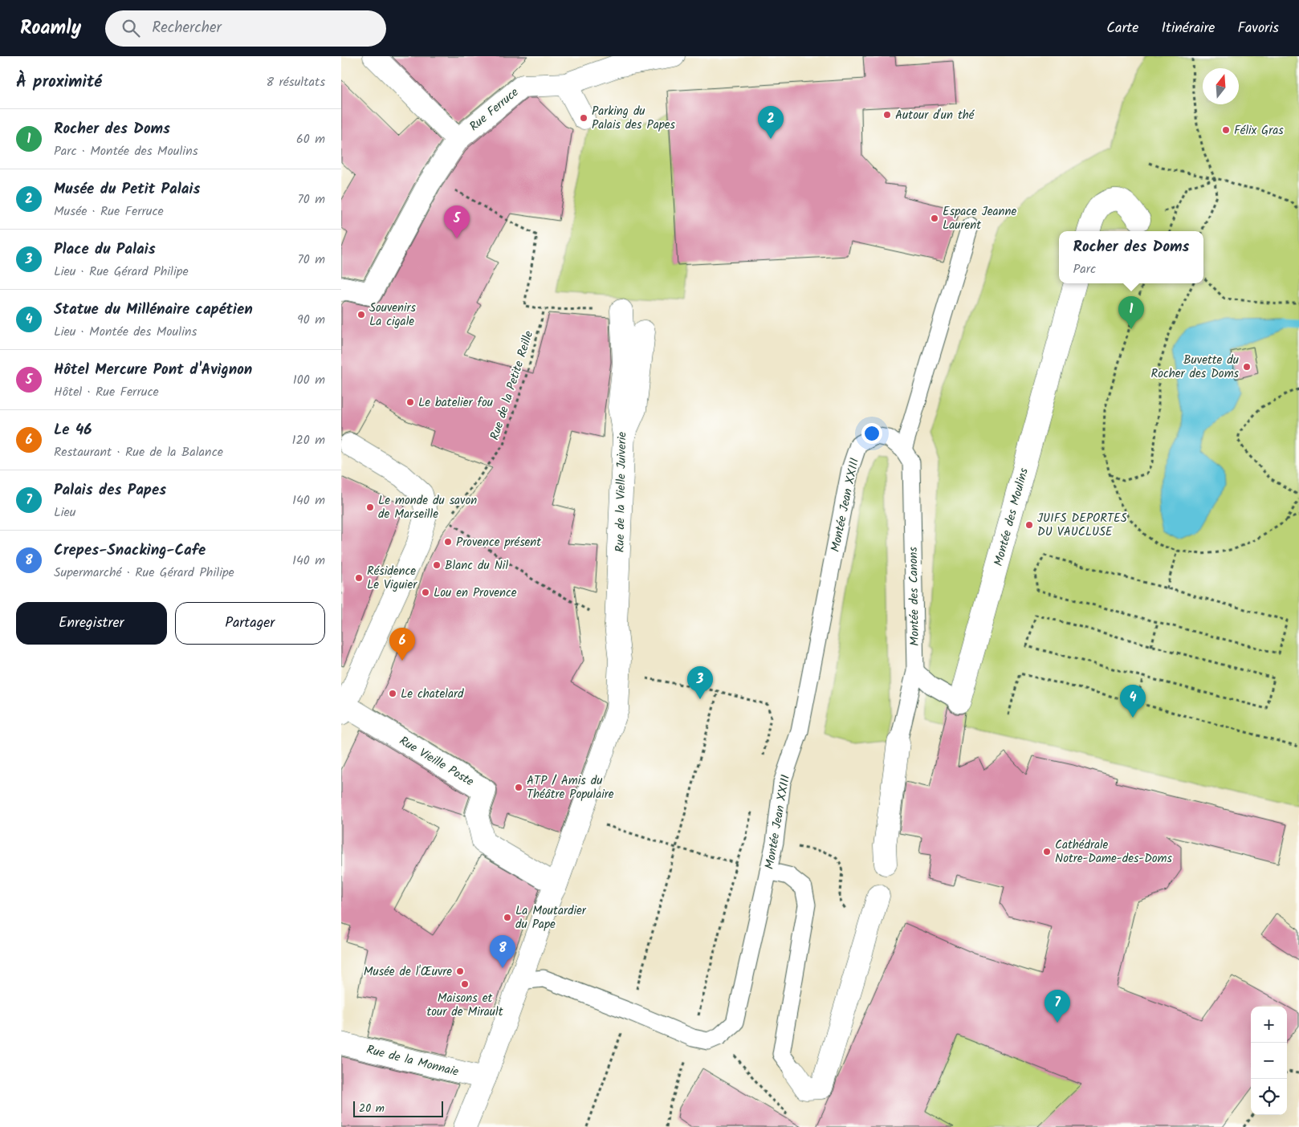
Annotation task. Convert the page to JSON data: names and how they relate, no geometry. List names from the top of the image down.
{
  "streets": {
    "street": [
      "Rue Ferruce",
      "Rue de la Vielle Juiverie",
      "Montée des Moulins",
      "Rue Vieille Poste",
      "Rue de la Monnaie"
    ],
    "lane": ["Montée Jean XXIII", "Montée des Canons"],
    "path": ["Rue de la Petite Reille"]
  },
  "crossings": [
    ["Rue de la Vielle Juiverie", "Montée Jean XXIII"],
    ["Rue de la Vielle Juiverie", "Rue de la Monnaie"],
    ["Montée Jean XXIII", "Montée des Canons"],
    ["Montée des Moulins", "Montée des Canons"]
  ],
  "places": [
    "Autour d'un thé",
    "Parking du Palais des Papes",
    "Félix Gras",
    "Espace Jeanne Laurent",
    "Souvenirs La cigale",
    "Buvette du Rocher des Doms",
    "Le batelier fou",
    "Le monde du savon de Marseille",
    "JUIFS DEPORTES DU VAUCLUSE",
    "Provence présent",
    "Blanc du Nil",
    "Résidence Le Viguier",
    "Lou en Provence",
    "Le chatelard",
    "ATP / Amis du Théâtre Populaire",
    "Cathédrale Notre-Dame-des-Doms",
    "La Moutardier du Pape",
    "Musée de l'Œuvre",
    "Maisons et tour de Mirault"
  ],
  "scale_bar": "20 m",
  "north": "top",
  "page": {
    "header": "Roamly",
    "search": "Rechercher",
    "nav": ["Carte", "Itinéraire", "Favoris"],
    "heading": ["À proximité", "8 résultats"],
    "pins": [
      "2",
      "5",
      "1",
      "6",
      "3",
      "4",
      "8",
      "7"
    ],
    "list": [
      {
        "mark": "1",
        "name": "Rocher des Doms",
        "note": "Parc · Montée des Moulins",
        "value": "60 m"
      },
      {
        "mark": "2",
        "name": "Musée du Petit Palais",
        "note": "Musée · Rue Ferruce",
        "value": "70 m"
      },
      {
        "mark": "3",
        "name": "Place du Palais",
        "note": "Lieu · Rue Gérard Philipe",
        "value": "70 m"
      },
      {
        "mark": "4",
        "name": "Statue du Millénaire capétien",
        "note": "Lieu · Montée des Moulins",
        "value": "90 m"
      },
      {
        "mark": "5",
        "name": "Hôtel Mercure Pont d'Avignon",
        "note": "Hôtel · Rue Ferruce",
        "value": "100 m"
      },
      {
        "mark": "6",
        "name": "Le 46",
        "note": "Restaurant · Rue de la Balance",
        "value": "120 m"
      },
      {
        "mark": "7",
        "name": "Palais des Papes",
        "note": "Lieu",
        "value": "140 m"
      },
      {
        "mark": "8",
        "name": "Crepes-Snacking-Cafe",
        "note": "Supermarché · Rue Gérard Philipe",
        "value": "140 m"
      }
    ],
    "popup": ["Rocher des Doms", "Parc"],
    "buttons": ["Enregistrer", "Partager"],
    "map_buttons": ["+", "−"],
    "scale": "20 m"
  }
}
